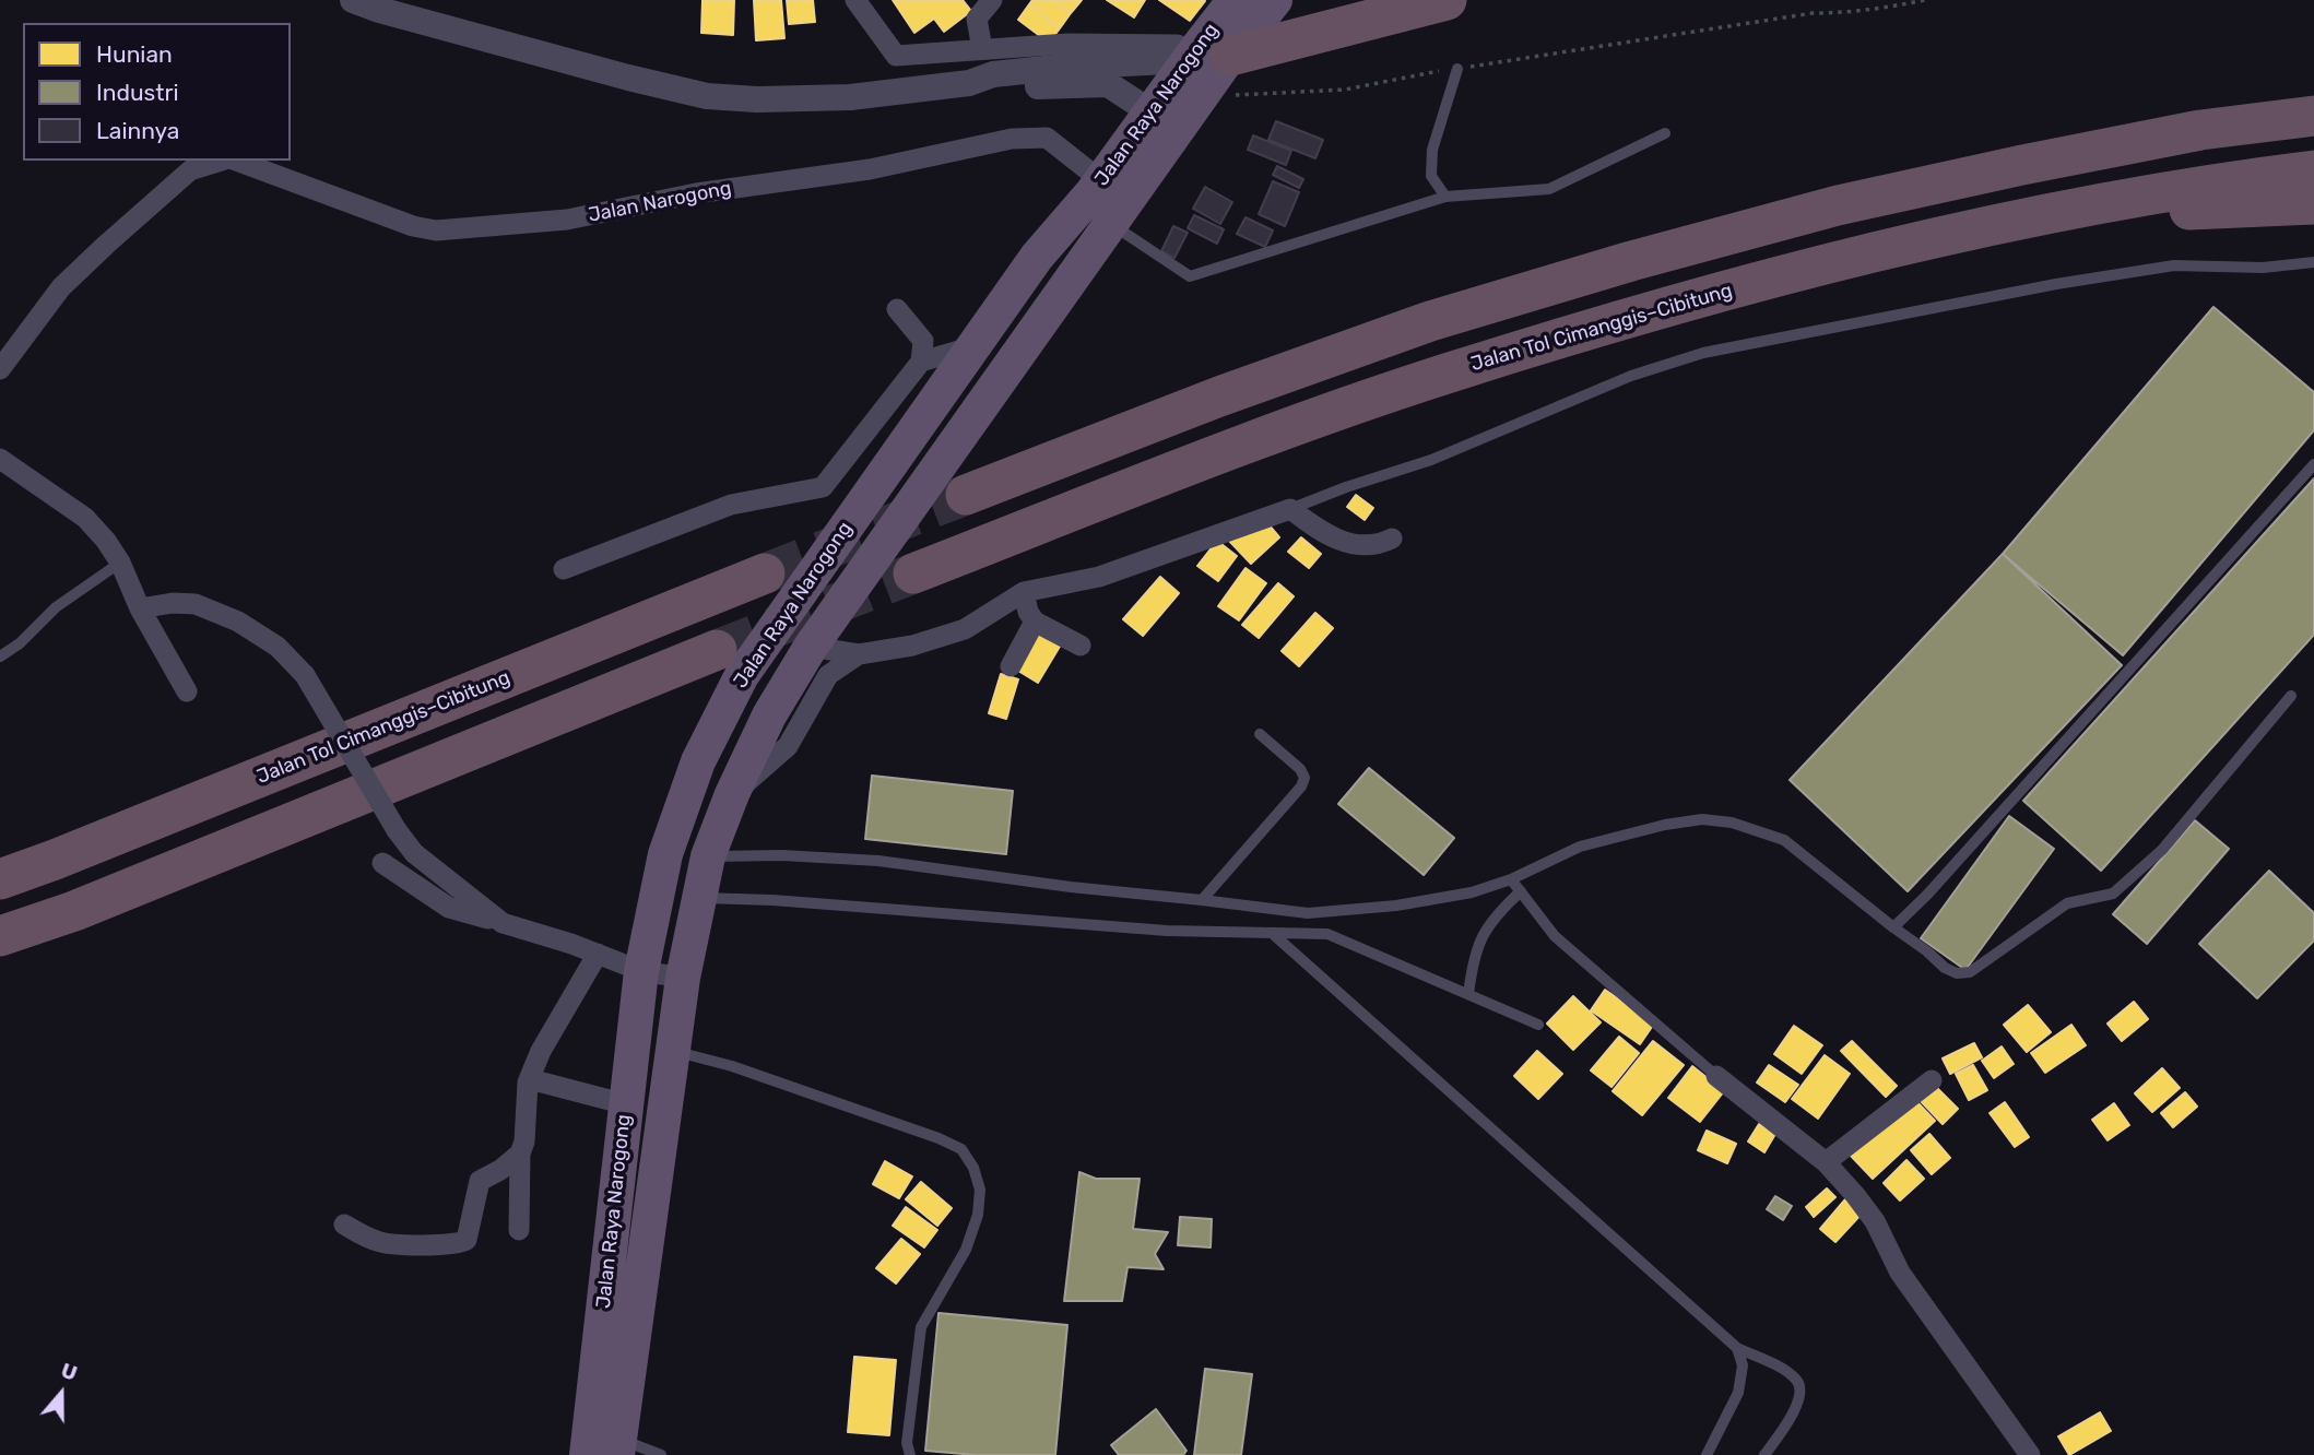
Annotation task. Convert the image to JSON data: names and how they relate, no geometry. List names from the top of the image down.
{
  "streets": {
    "highway": ["Jalan Tol Cimanggis–Cibitung"],
    "main road": ["Jalan Raya Narogong"],
    "street": ["Jalan Narogong"]
  },
  "legend": ["Hunian", "Industri", "Lainnya"],
  "north": "top"
}
